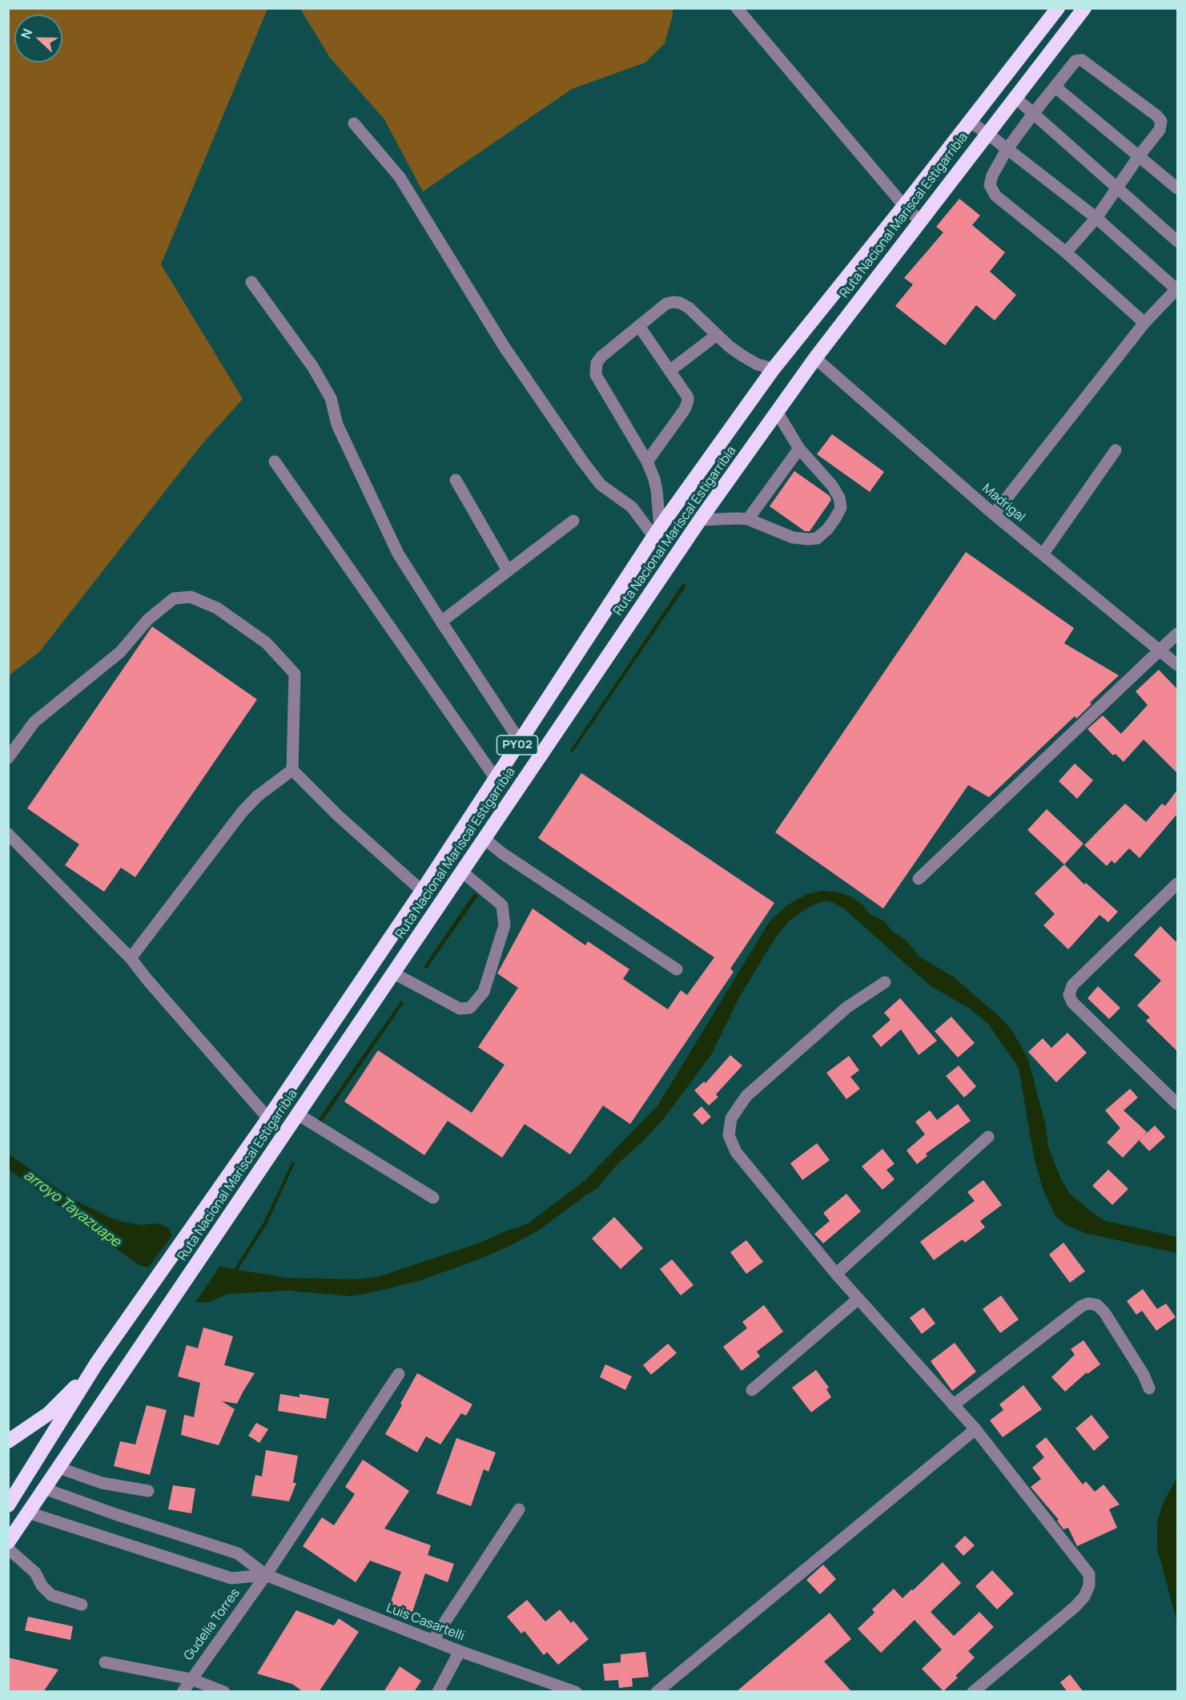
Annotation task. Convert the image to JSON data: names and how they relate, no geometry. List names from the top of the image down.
{
  "streets": {
    "highway": ["Ruta Nacional Mariscal Estigarribia", "PY02"],
    "street": ["Madrigal", "Luis Casartelli", "Gudelia Torres"]
  },
  "crossings": [
    ["Ruta Nacional Mariscal Estigarribia", "Madrigal"],
    ["Ruta Nacional Mariscal Estigarribia", "Luis Casartelli"],
    ["Luis Casartelli", "Gudelia Torres"]
  ],
  "water": ["arroyo Tayazuape"],
  "north": "left"
}
